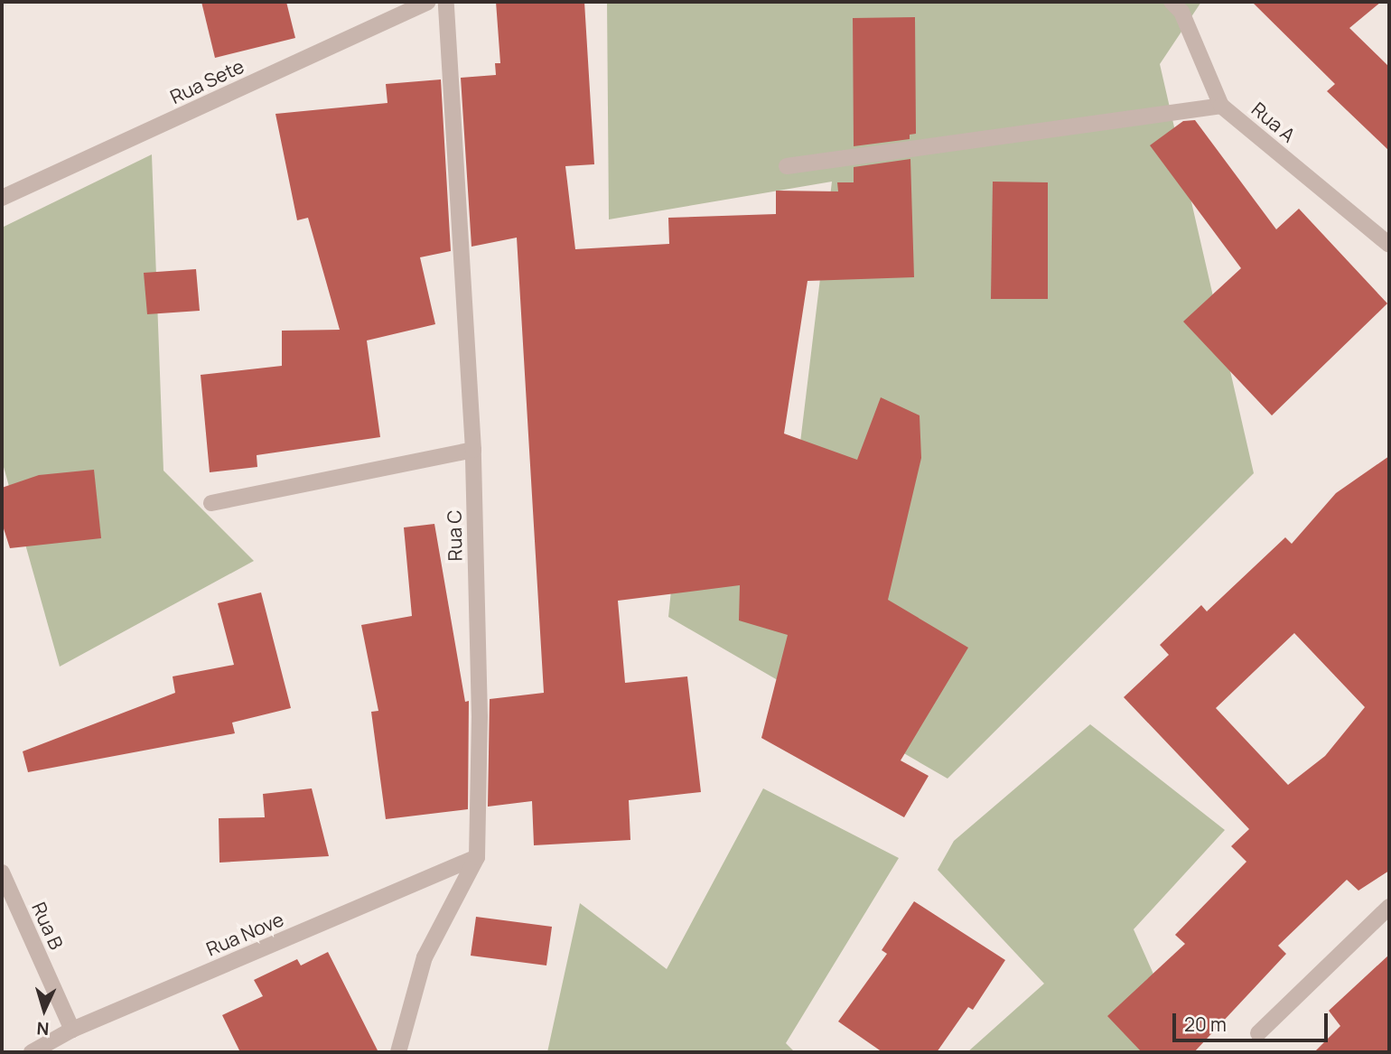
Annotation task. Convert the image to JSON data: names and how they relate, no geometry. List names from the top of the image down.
{
  "streets": {
    "street": [
      "Rua Sete",
      "Rua A",
      "Rua C",
      "Rua B",
      "Rua Nove"
    ]
  },
  "crossings": [
    ["Rua C", "Rua Nove"],
    ["Rua B", "Rua Nove"]
  ],
  "scale_bar": "20 m",
  "north": "bottom"
}
